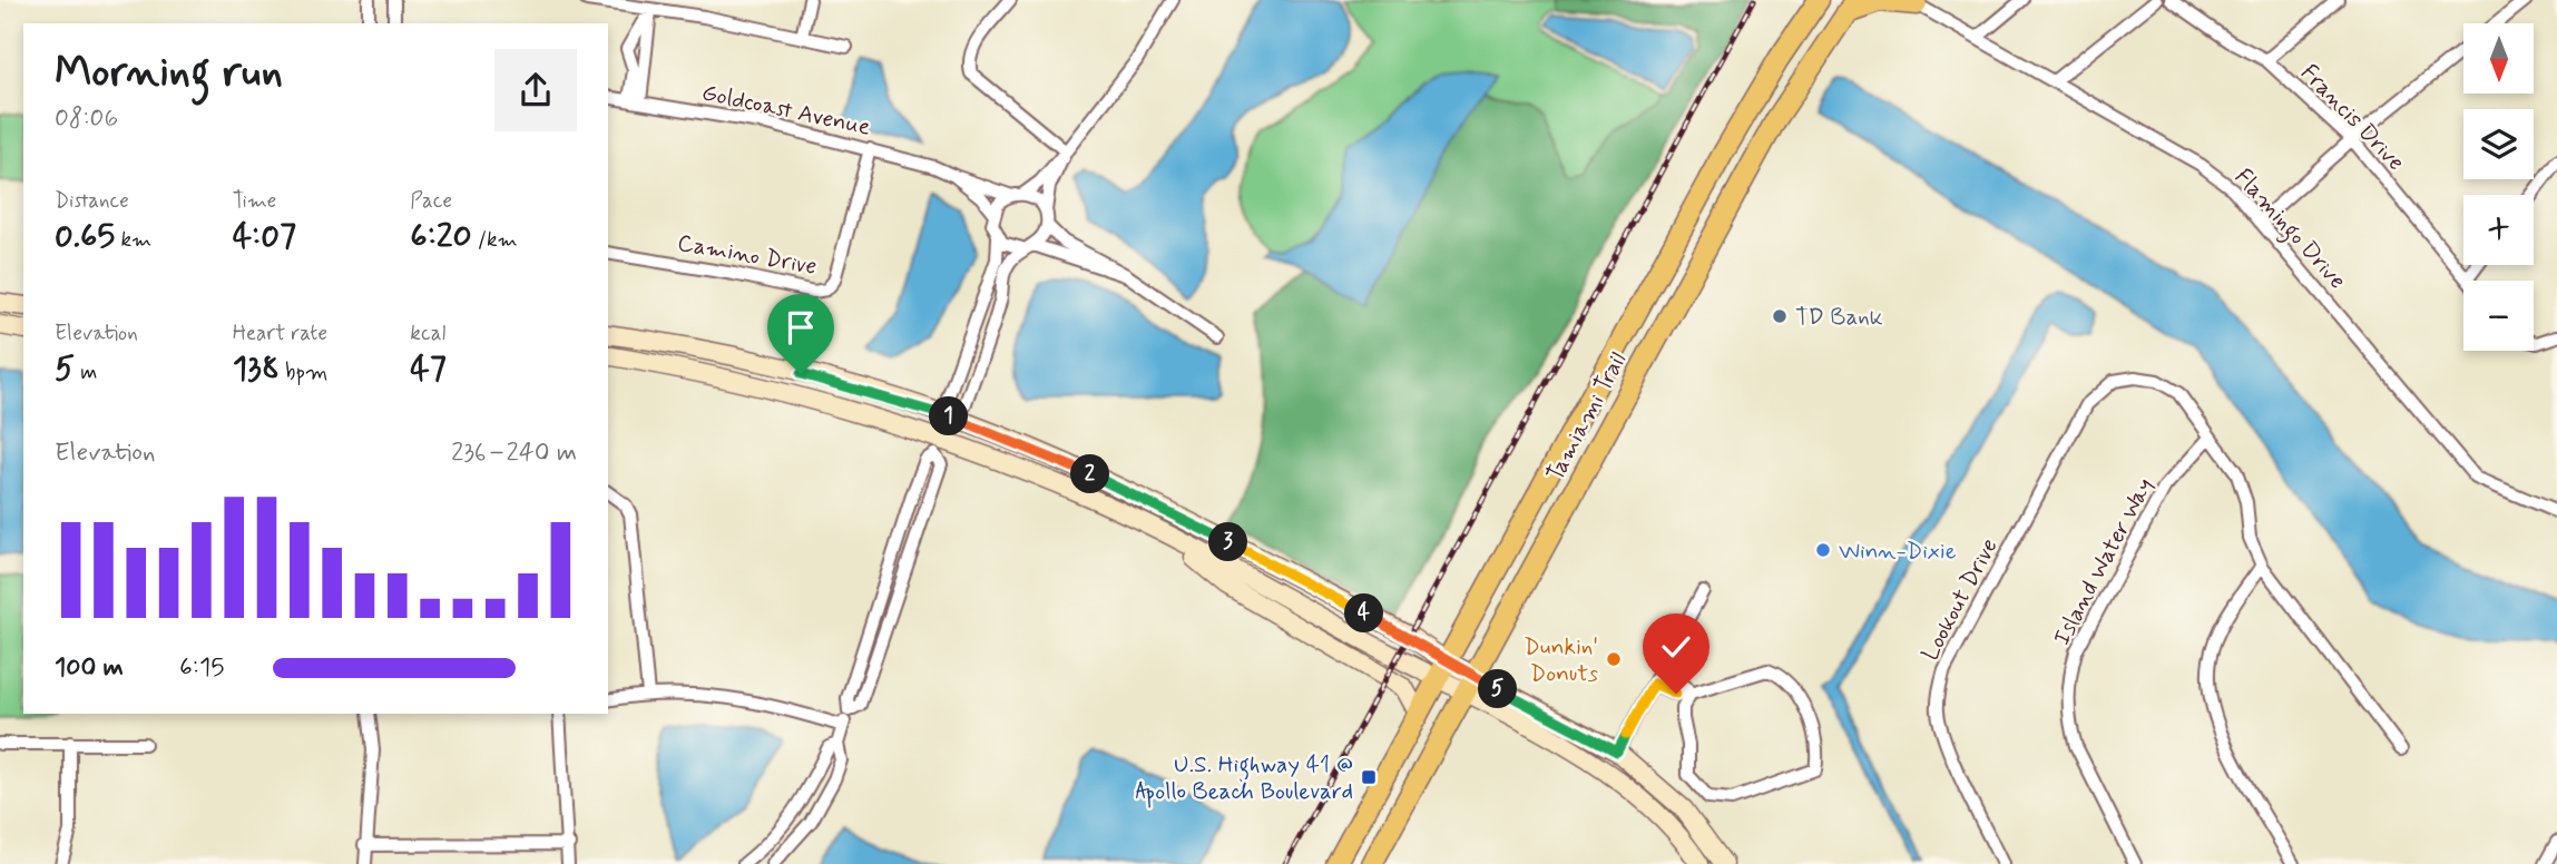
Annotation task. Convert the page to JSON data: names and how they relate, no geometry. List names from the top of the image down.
{
  "streets": {
    "main road": ["Tamiami Trail"],
    "street": [
      "Goldcoast Avenue",
      "Francis Drive",
      "Flamingo Drive",
      "Camino Drive",
      "Island Water Way",
      "Lookout Drive"
    ]
  },
  "crossings": [
    ["Goldcoast Avenue", "Camino Drive"],
    ["Island Water Way", "Lookout Drive"]
  ],
  "places": {
    "other": ["TD Bank", "Winn-Dixie", "Dunkin' Donuts"],
    "transit": ["U.S. Highway 41 @ Apollo Beach Boulevard"]
  },
  "north": "bottom",
  "page": {
    "map_buttons": ["+", "−"],
    "heading": ["Morning run", "08:06"],
    "stats": [
      ["Distance", "0.65 km"],
      ["Time", "4:07"],
      ["Pace", "6:20 /km"],
      ["Elevation", "5 m"],
      ["Heart rate", "138 bpm"],
      ["kcal", "47"]
    ],
    "pins": [
      "1",
      "2",
      "3",
      "4",
      "5"
    ],
    "chart": ["Elevation", "236–240 m"],
    "list": [
      {
        "name": "100 m",
        "note": "6:15"
      }
    ]
  }
}
